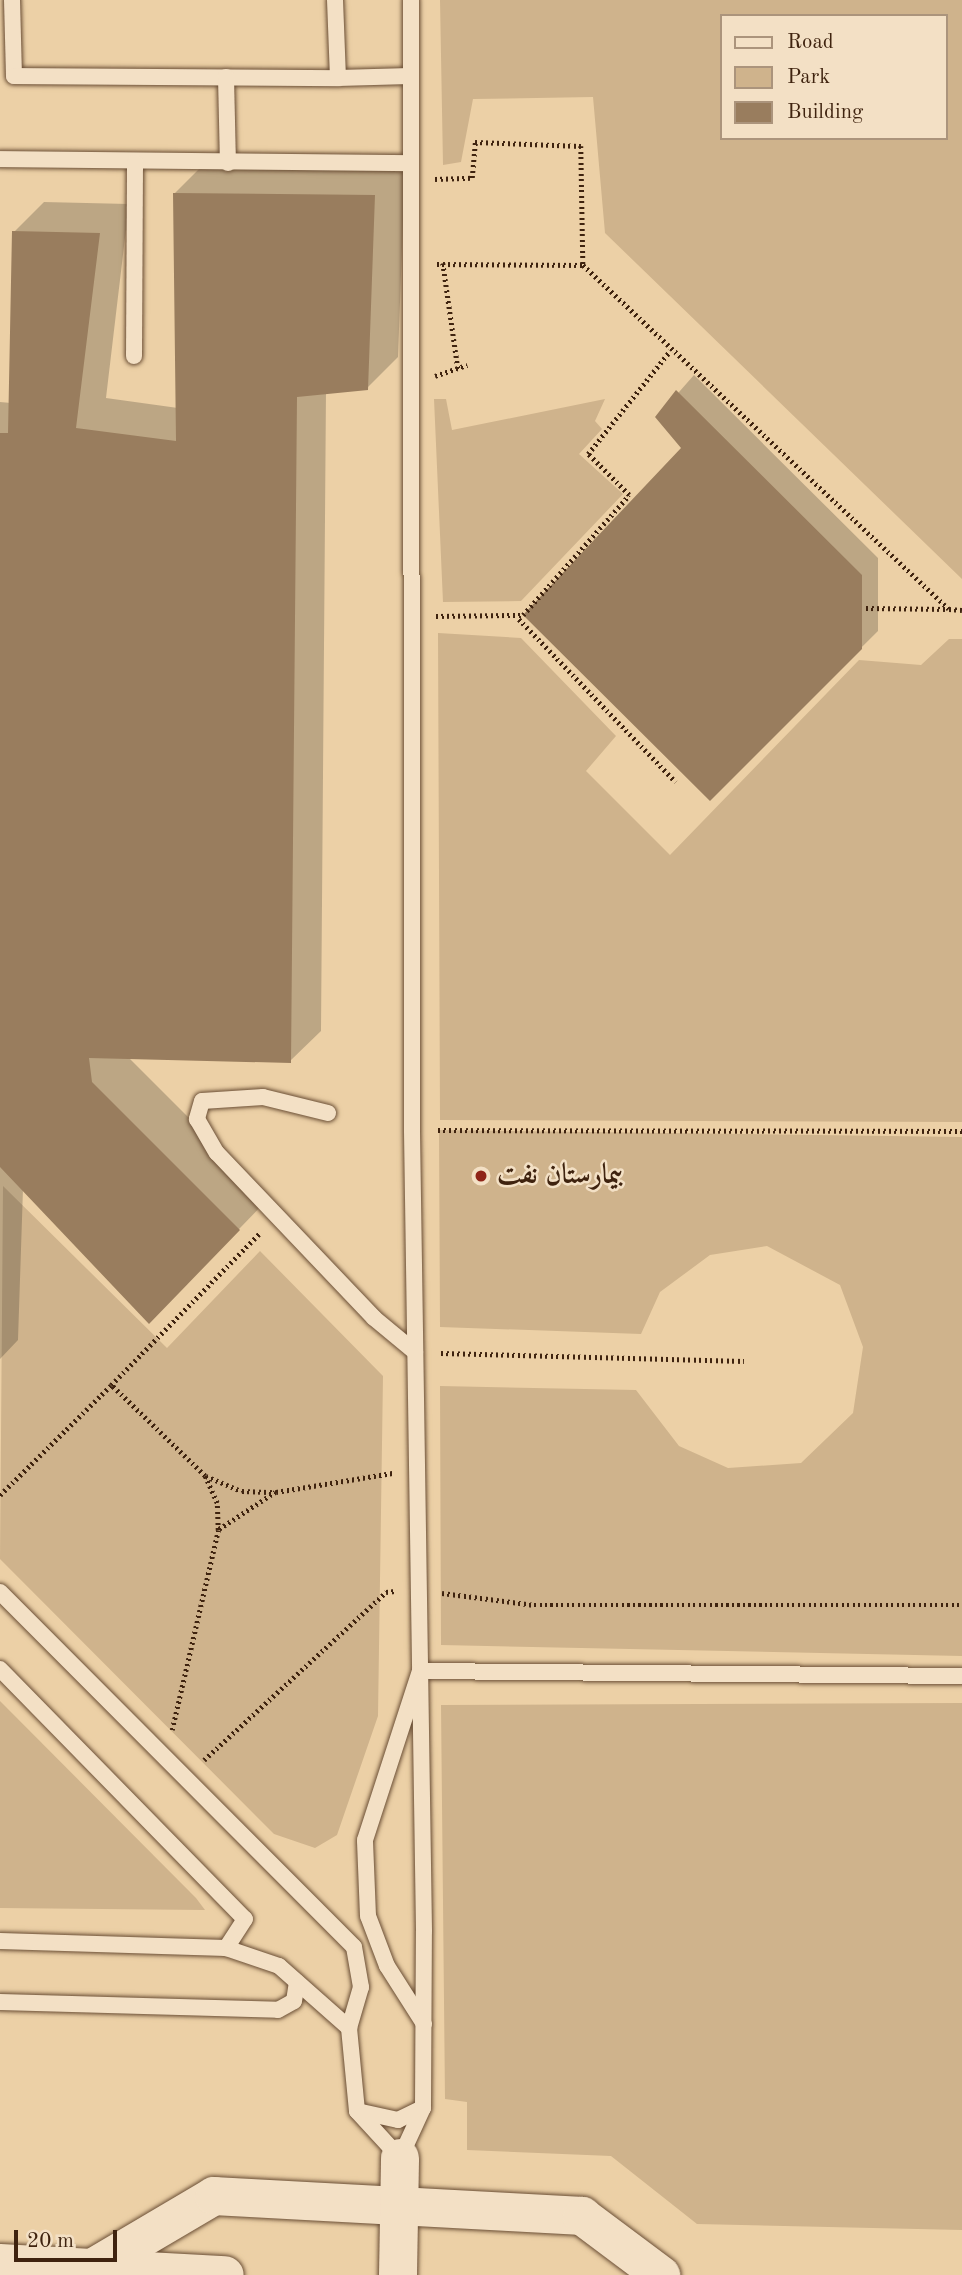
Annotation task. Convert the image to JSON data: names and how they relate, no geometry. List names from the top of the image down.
{
  "places": ["بیمارستان نفت"],
  "legend": ["Road", "Park", "Building"],
  "scale_bar": "20 m"
}
